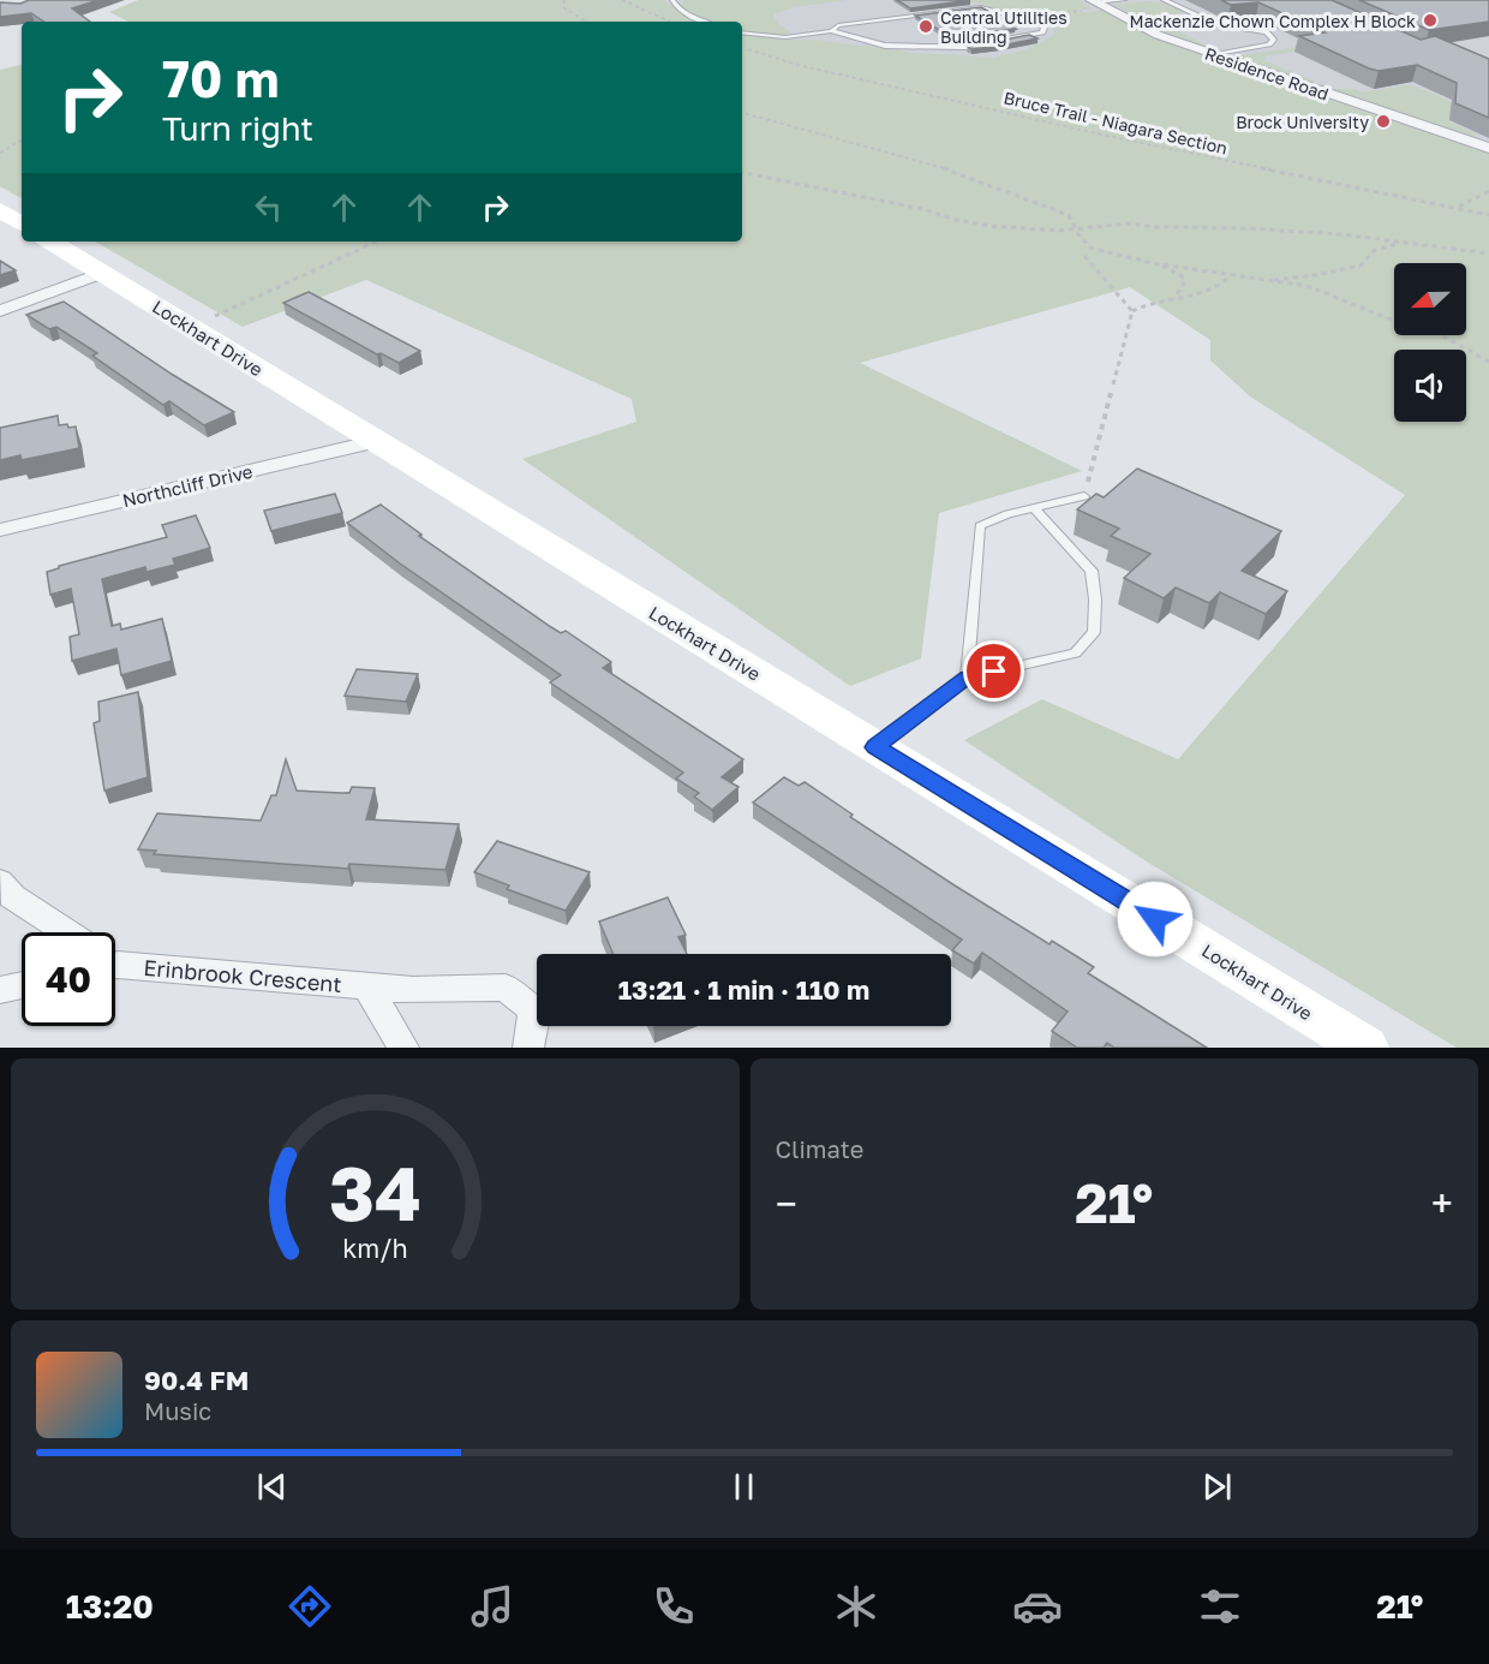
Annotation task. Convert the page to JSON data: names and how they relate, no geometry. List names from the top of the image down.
{
  "streets": {
    "street": [
      "Residence Road",
      "Lockhart Drive",
      "Northcliff Drive",
      "Erinbrook Crescent"
    ],
    "path": ["Bruce Trail - Niagara Section"]
  },
  "crossings": [
    ["Lockhart Drive", "Northcliff Drive"]
  ],
  "places": ["Mackenzie Chown Complex H Block", "Central Utilities Building", "Brock University"],
  "north": "left",
  "page": {
    "turn": ["70 m", "Turn right"],
    "limit": "40",
    "trip": "13:21 · 1 min · 110 m",
    "tile": "Climate",
    "heat": ["−", "21°", "+"],
    "song": ["90.4 FM", "Music"],
    "tabs": ["13:20", "21°"],
    "gauge": ["34", "km/h"]
  }
}
